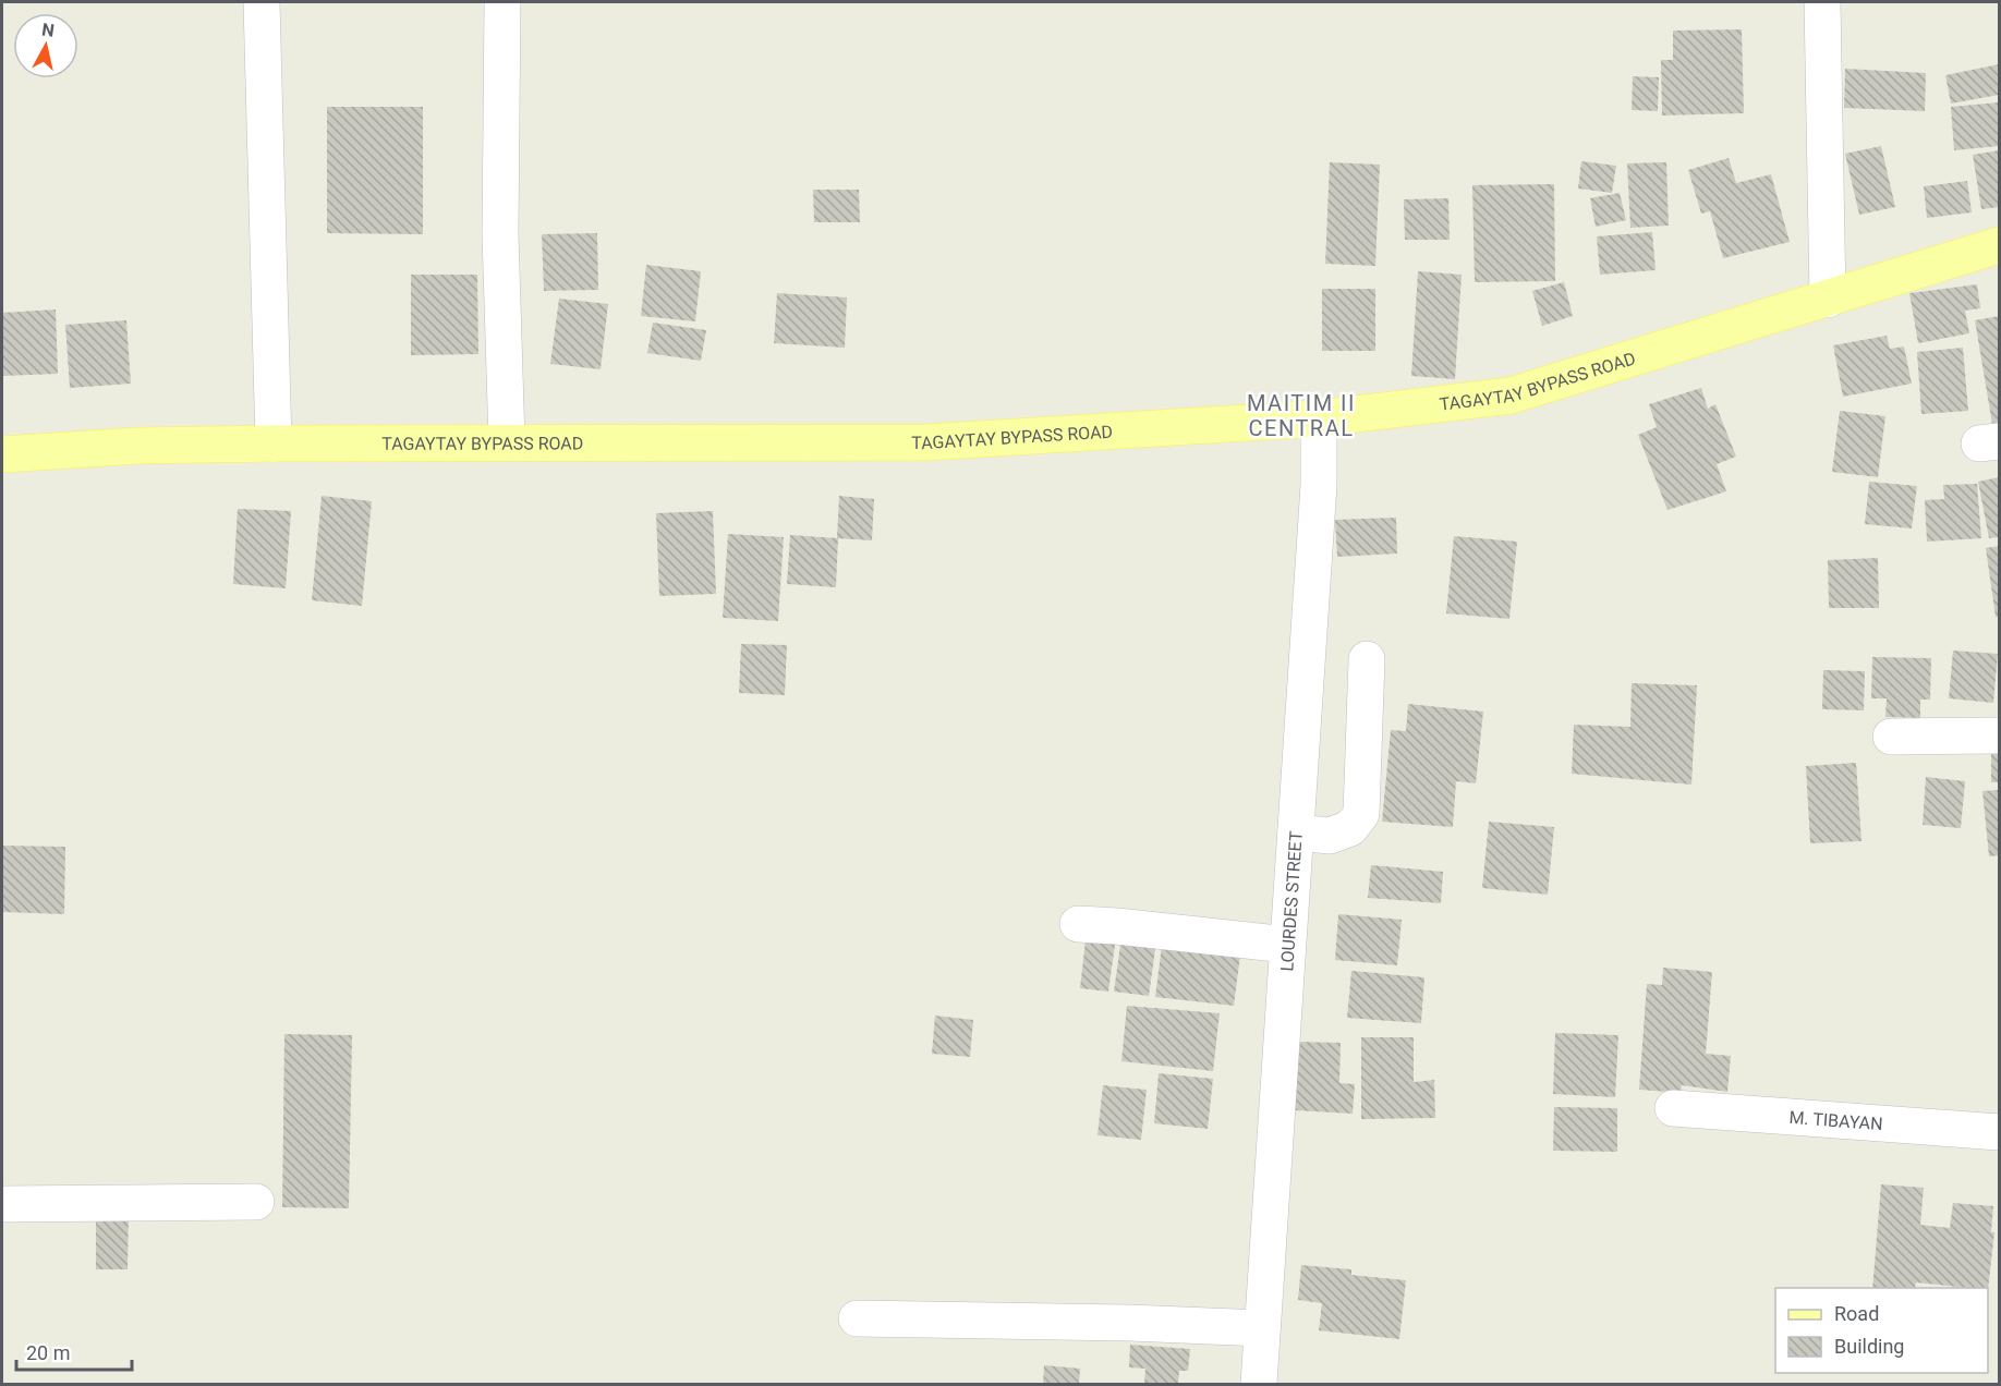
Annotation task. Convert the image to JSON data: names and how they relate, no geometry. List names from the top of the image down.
{
  "streets": {
    "main road": ["TAGAYTAY BYPASS ROAD"],
    "street": ["LOURDES STREET", "M. TIBAYAN"]
  },
  "crossings": [
    ["TAGAYTAY BYPASS ROAD", "LOURDES STREET"]
  ],
  "districts": ["MAITIM II CENTRAL"],
  "legend": ["Road", "Building"],
  "scale_bar": "20 m",
  "north": "top"
}
